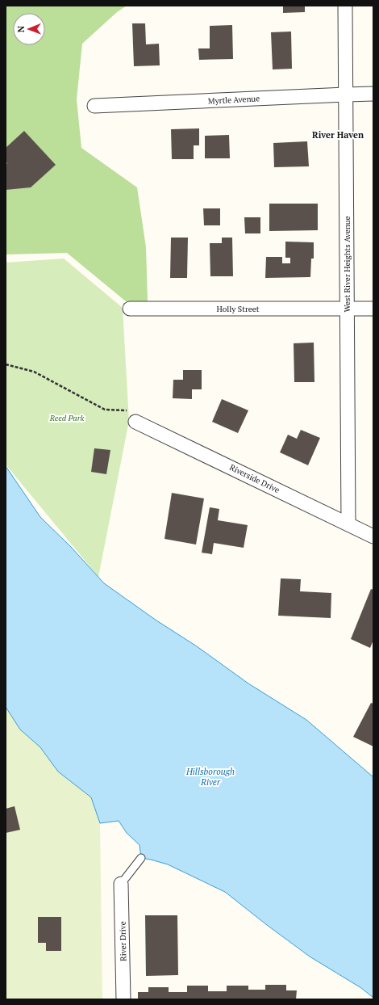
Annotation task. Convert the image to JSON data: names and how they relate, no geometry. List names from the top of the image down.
{
  "streets": {
    "street": [
      "Myrtle Avenue",
      "West River Heights Avenue",
      "Holly Street",
      "Riverside Drive",
      "River Drive"
    ]
  },
  "crossings": [
    ["Myrtle Avenue", "West River Heights Avenue"],
    ["West River Heights Avenue", "Holly Street"],
    ["West River Heights Avenue", "Riverside Drive"]
  ],
  "districts": ["River Haven"],
  "water": ["Hillsborough River"],
  "parks": ["Reed Park"],
  "north": "left"
}
